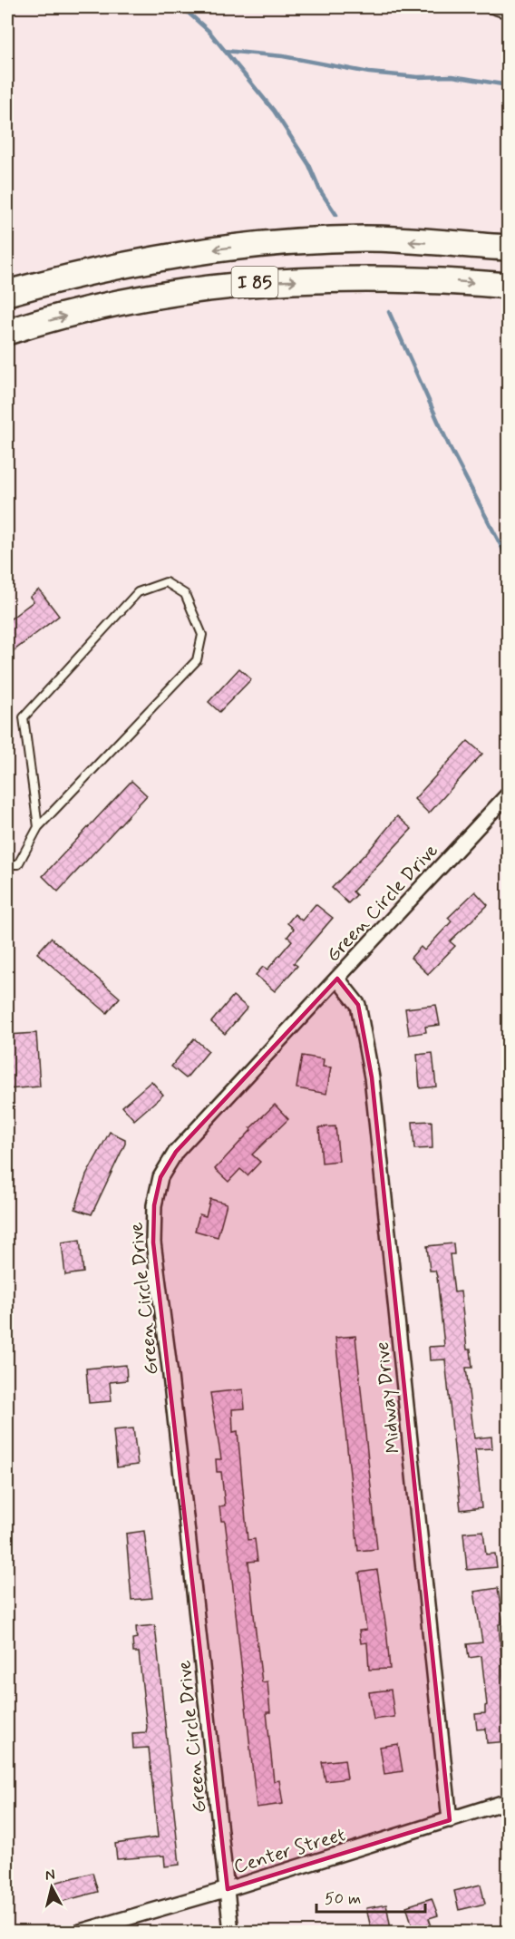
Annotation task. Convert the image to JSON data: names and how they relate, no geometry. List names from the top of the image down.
{
  "streets": {
    "highway": ["I 85"],
    "street": ["Green Circle Drive", "Midway Drive", "Center Street"]
  },
  "crossings": [
    ["Green Circle Drive", "Midway Drive"],
    ["Green Circle Drive", "Center Street"],
    ["Midway Drive", "Center Street"]
  ],
  "scale_bar": "50 m",
  "north": "top"
}
